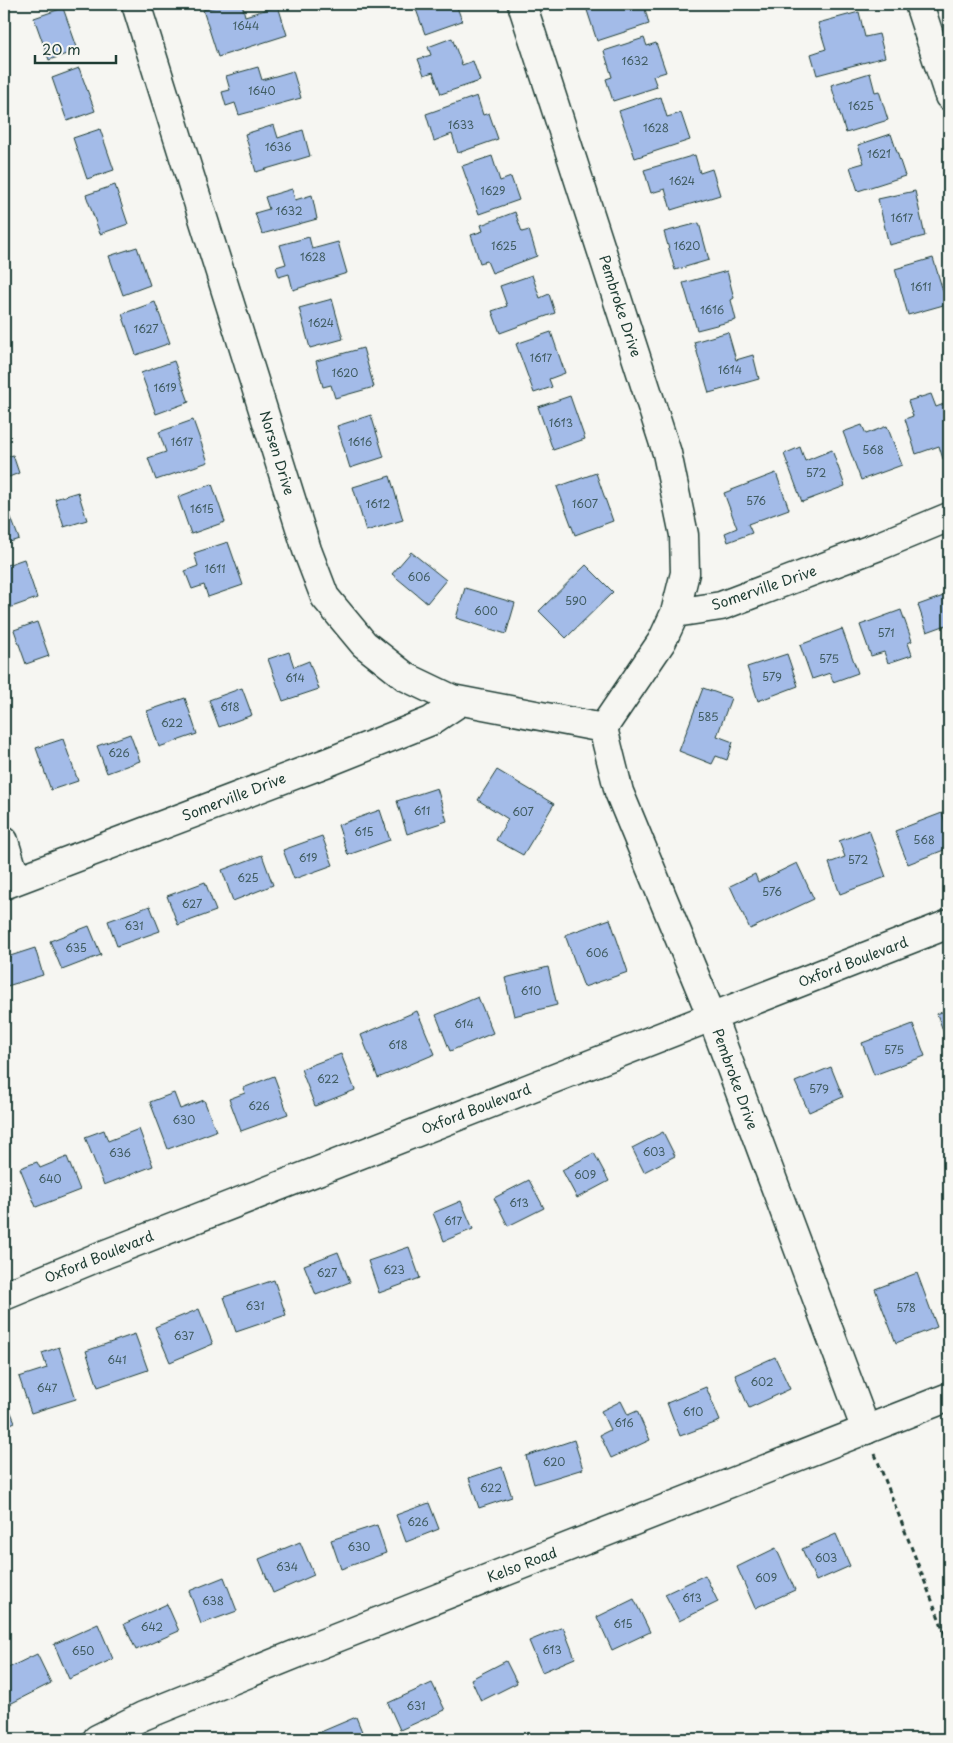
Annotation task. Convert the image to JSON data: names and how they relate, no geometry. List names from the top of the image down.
{
  "streets": {
    "street": [
      "Pembroke Drive",
      "Norsen Drive",
      "Somerville Drive",
      "Oxford Boulevard",
      "Kelso Road"
    ]
  },
  "crossings": [
    ["Pembroke Drive", "Norsen Drive"],
    ["Pembroke Drive", "Somerville Drive"],
    ["Pembroke Drive", "Oxford Boulevard"],
    ["Pembroke Drive", "Kelso Road"],
    ["Norsen Drive", "Somerville Drive"]
  ],
  "house_numbers": [
    "1644",
    "1632",
    "1640",
    "1625",
    "1633",
    "1628",
    "1636",
    "1621",
    "1624",
    "1629",
    "1632",
    "1617",
    "1625",
    "1620",
    "1628",
    "1611",
    "1616",
    "1624",
    "1627",
    "1617",
    "1614",
    "1620",
    "1619",
    "1613",
    "1617",
    "1616",
    "568",
    "572",
    "576",
    "1612",
    "1607",
    "1615",
    "1611",
    "606",
    "590",
    "600",
    "571",
    "575",
    "579",
    "614",
    "618",
    "585",
    "622",
    "626",
    "611",
    "607",
    "615",
    "568",
    "619",
    "572",
    "625",
    "576",
    "627",
    "631",
    "635",
    "606",
    "610",
    "614",
    "618",
    "575",
    "622",
    "579",
    "626",
    "630",
    "603",
    "636",
    "609",
    "640",
    "613",
    "617",
    "623",
    "627",
    "631",
    "578",
    "637",
    "641",
    "602",
    "647",
    "610",
    "616",
    "620",
    "622",
    "626",
    "630",
    "603",
    "634",
    "609",
    "613",
    "638",
    "615",
    "642",
    "613",
    "650",
    "631"
  ],
  "scale_bar": "20 m"
}
